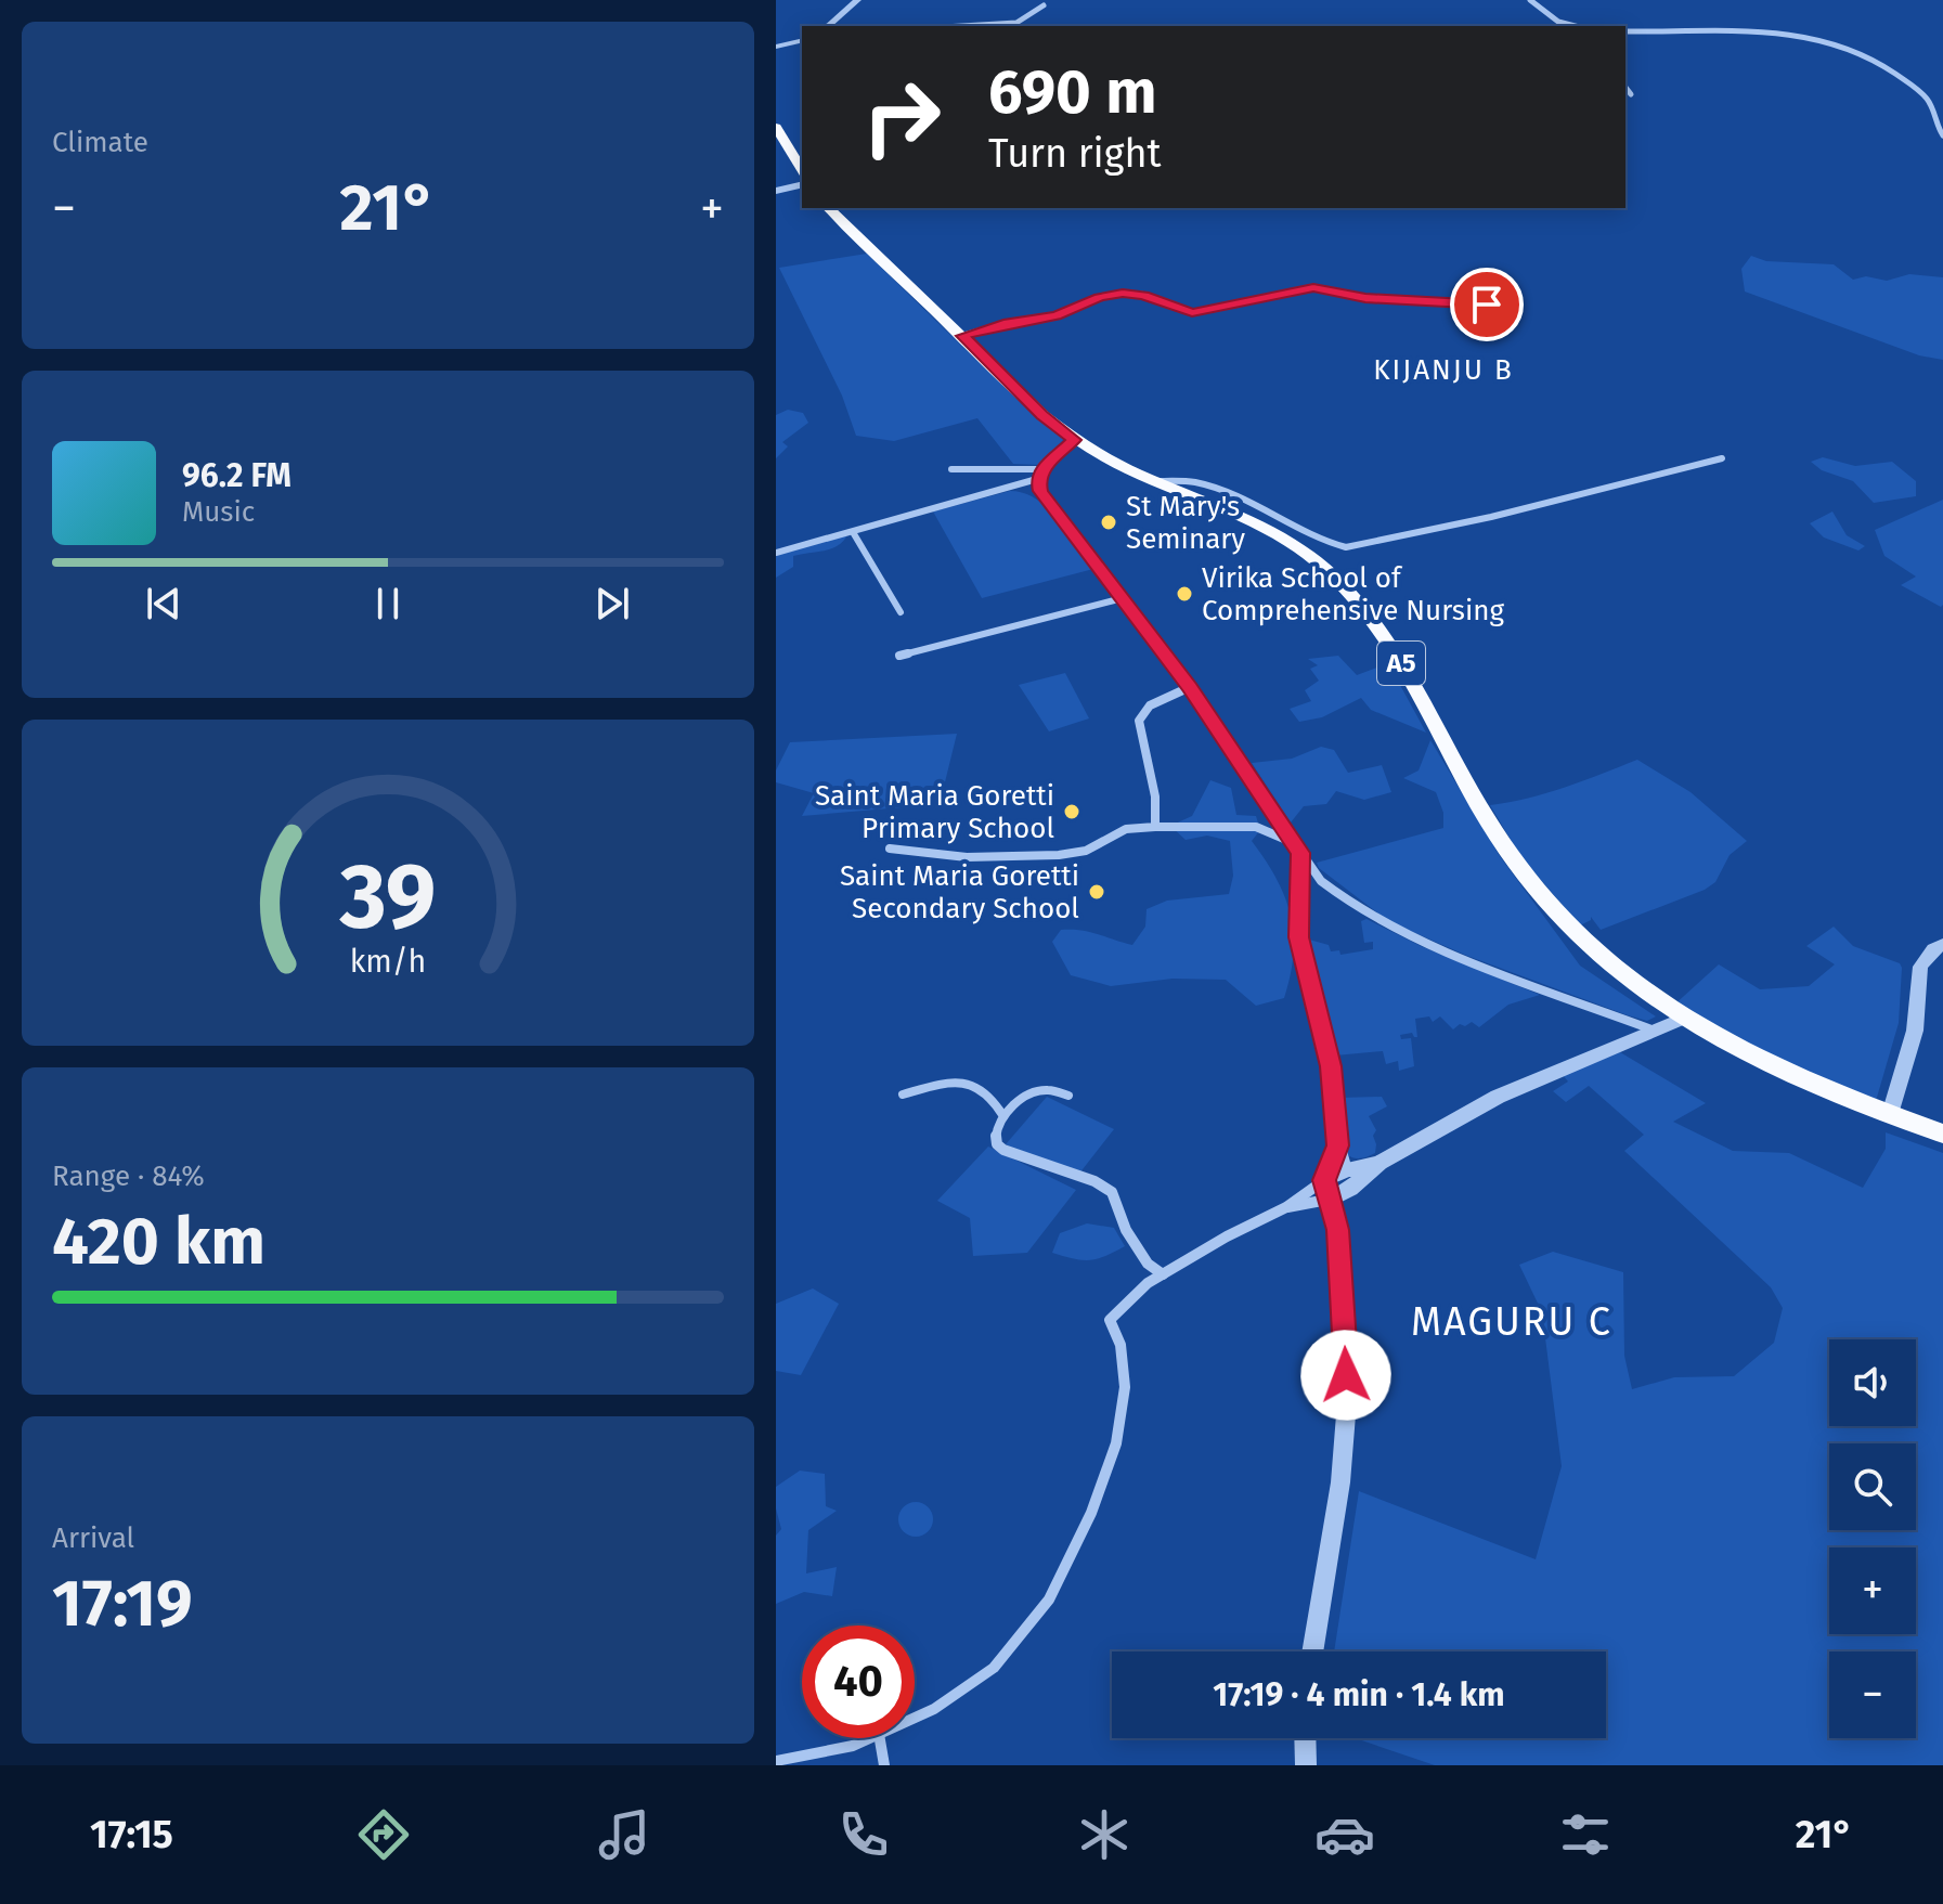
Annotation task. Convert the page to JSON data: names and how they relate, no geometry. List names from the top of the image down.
{
  "streets": {
    "highway": ["A5"]
  },
  "districts": ["KIJANJU B", "MAGURU C"],
  "places": [
    "St Mary's Seminary",
    "Virika School of Comprehensive Nursing",
    "Saint Maria Goretti Primary School",
    "Saint Maria Goretti Secondary School"
  ],
  "page": {
    "tile": [
      "Climate",
      ["Range · 84%", "420 km"],
      ["Arrival", "17:19"]
    ],
    "turn": ["690 m", "Turn right"],
    "heat": ["−", "21°", "+"],
    "song": ["96.2 FM", "Music"],
    "map_buttons": ["+", "−"],
    "limit": "40",
    "trip": "17:19 · 4 min · 1.4 km",
    "tabs": ["17:15", "21°"],
    "gauge": ["39", "km/h"]
  }
}
